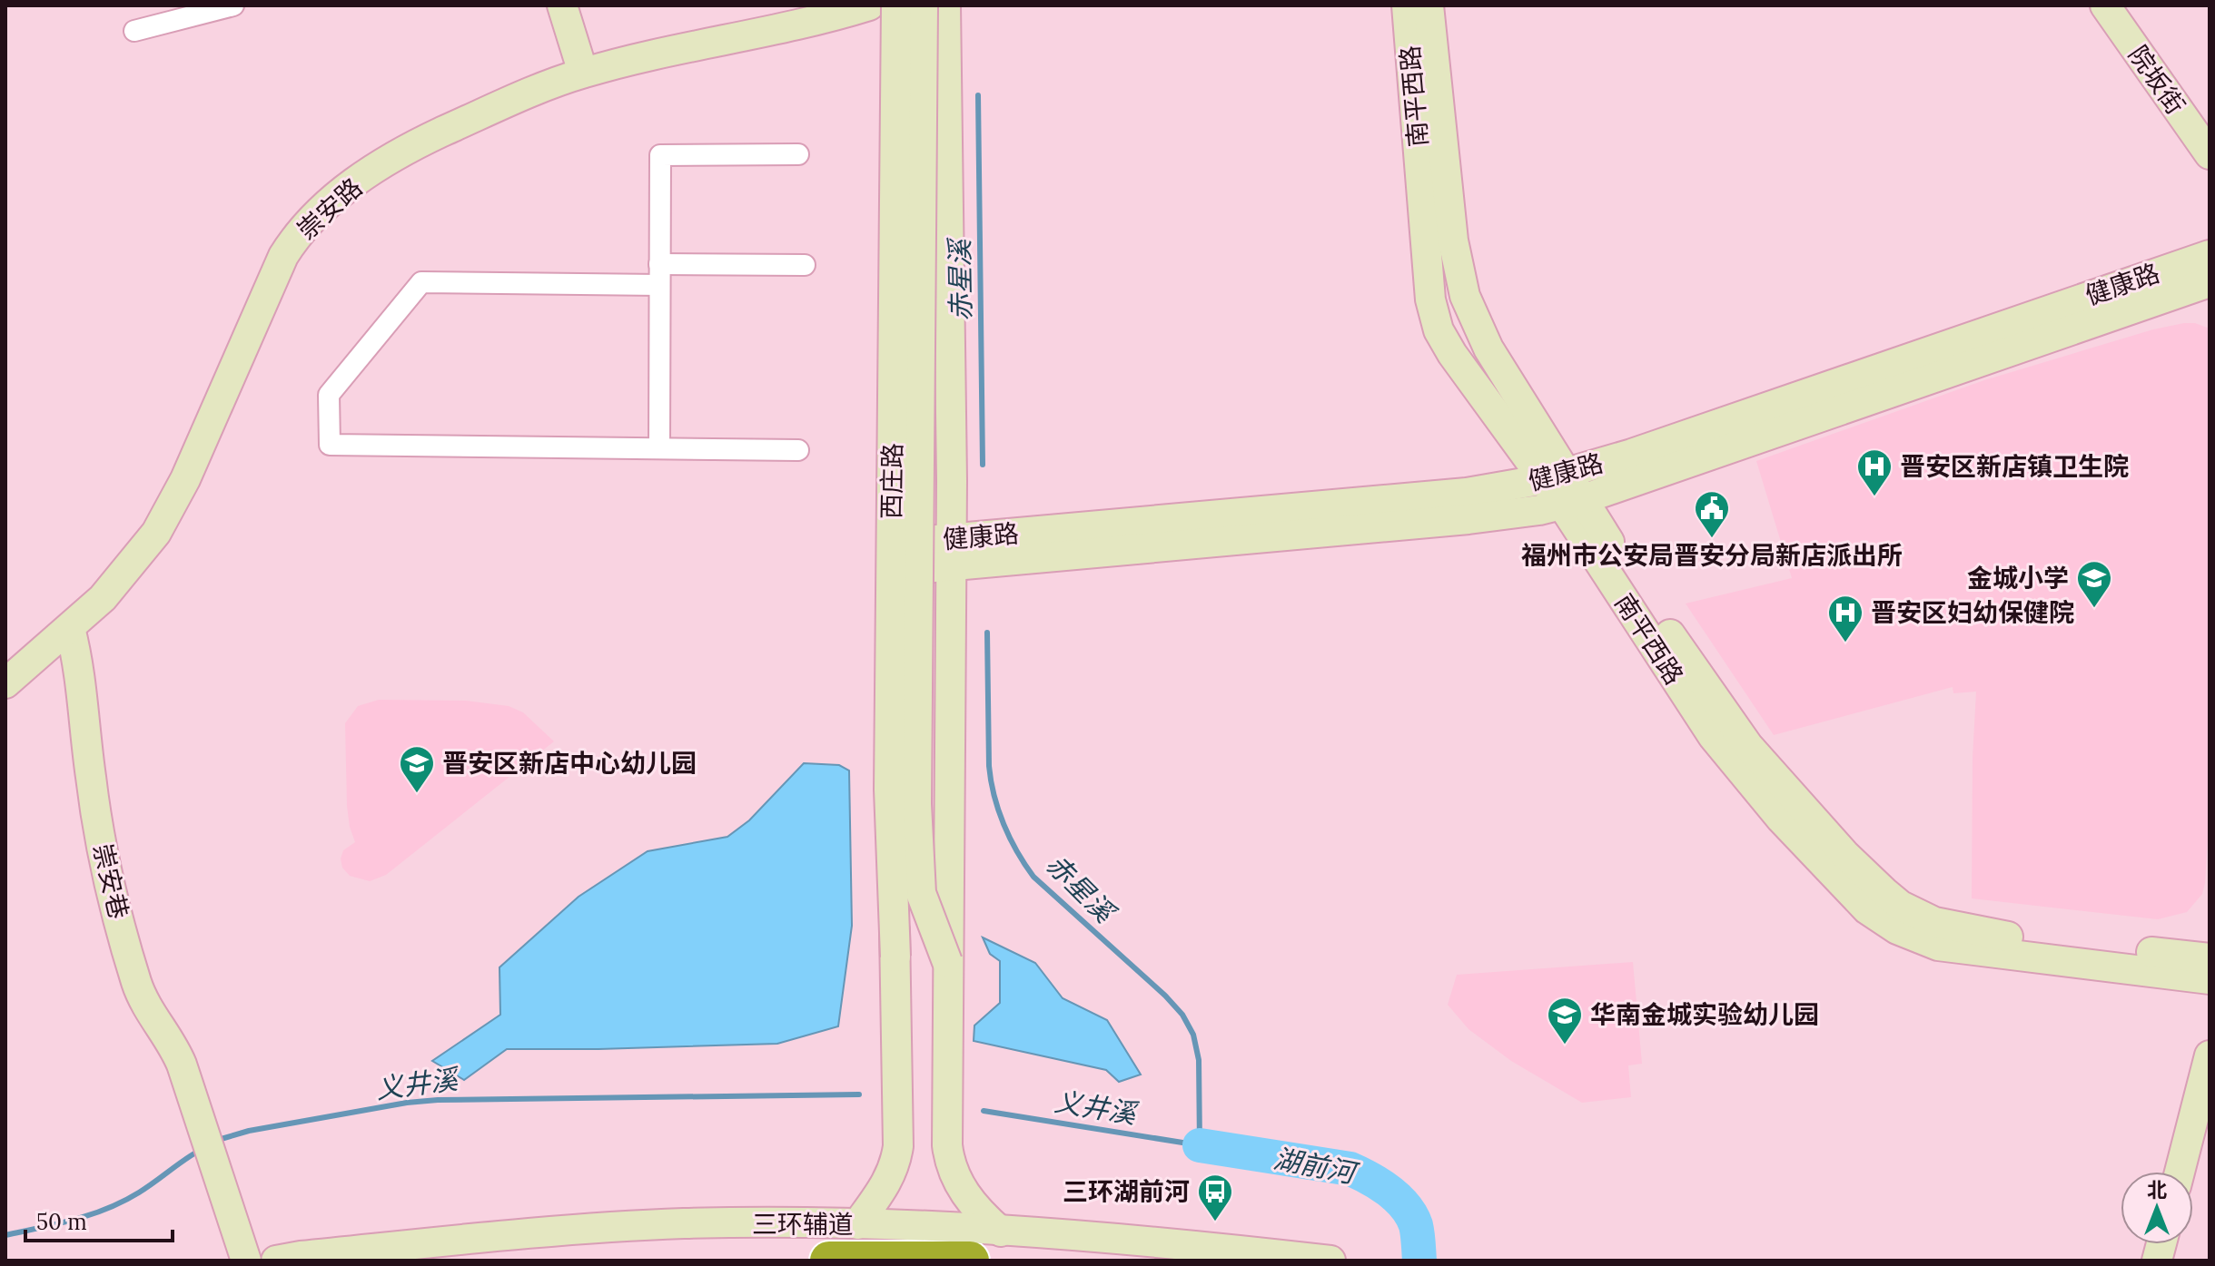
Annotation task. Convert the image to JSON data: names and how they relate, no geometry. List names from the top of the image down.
{
  "streets": {
    "street": [
      "院坂街",
      "南平西路",
      "崇安路",
      "健康路",
      "西庄路",
      "崇安巷",
      "三环辅道"
    ]
  },
  "crossings": [
    ["南平西路", "健康路"],
    ["崇安路", "西庄路"],
    ["崇安路", "崇安巷"]
  ],
  "water": ["赤星溪", "义井溪", "湖前河"],
  "places": {
    "hospital": ["晋安区新店镇卫生院", "晋安区妇幼保健院"],
    "public building": ["福州市公安局晋安分局新店派出所"],
    "school or university": ["金城小学", "晋安区新店中心幼儿园", "华南金城实验幼儿园"],
    "bus stop": ["三环湖前河"]
  },
  "scale_bar": "50 m",
  "north": "top"
}
